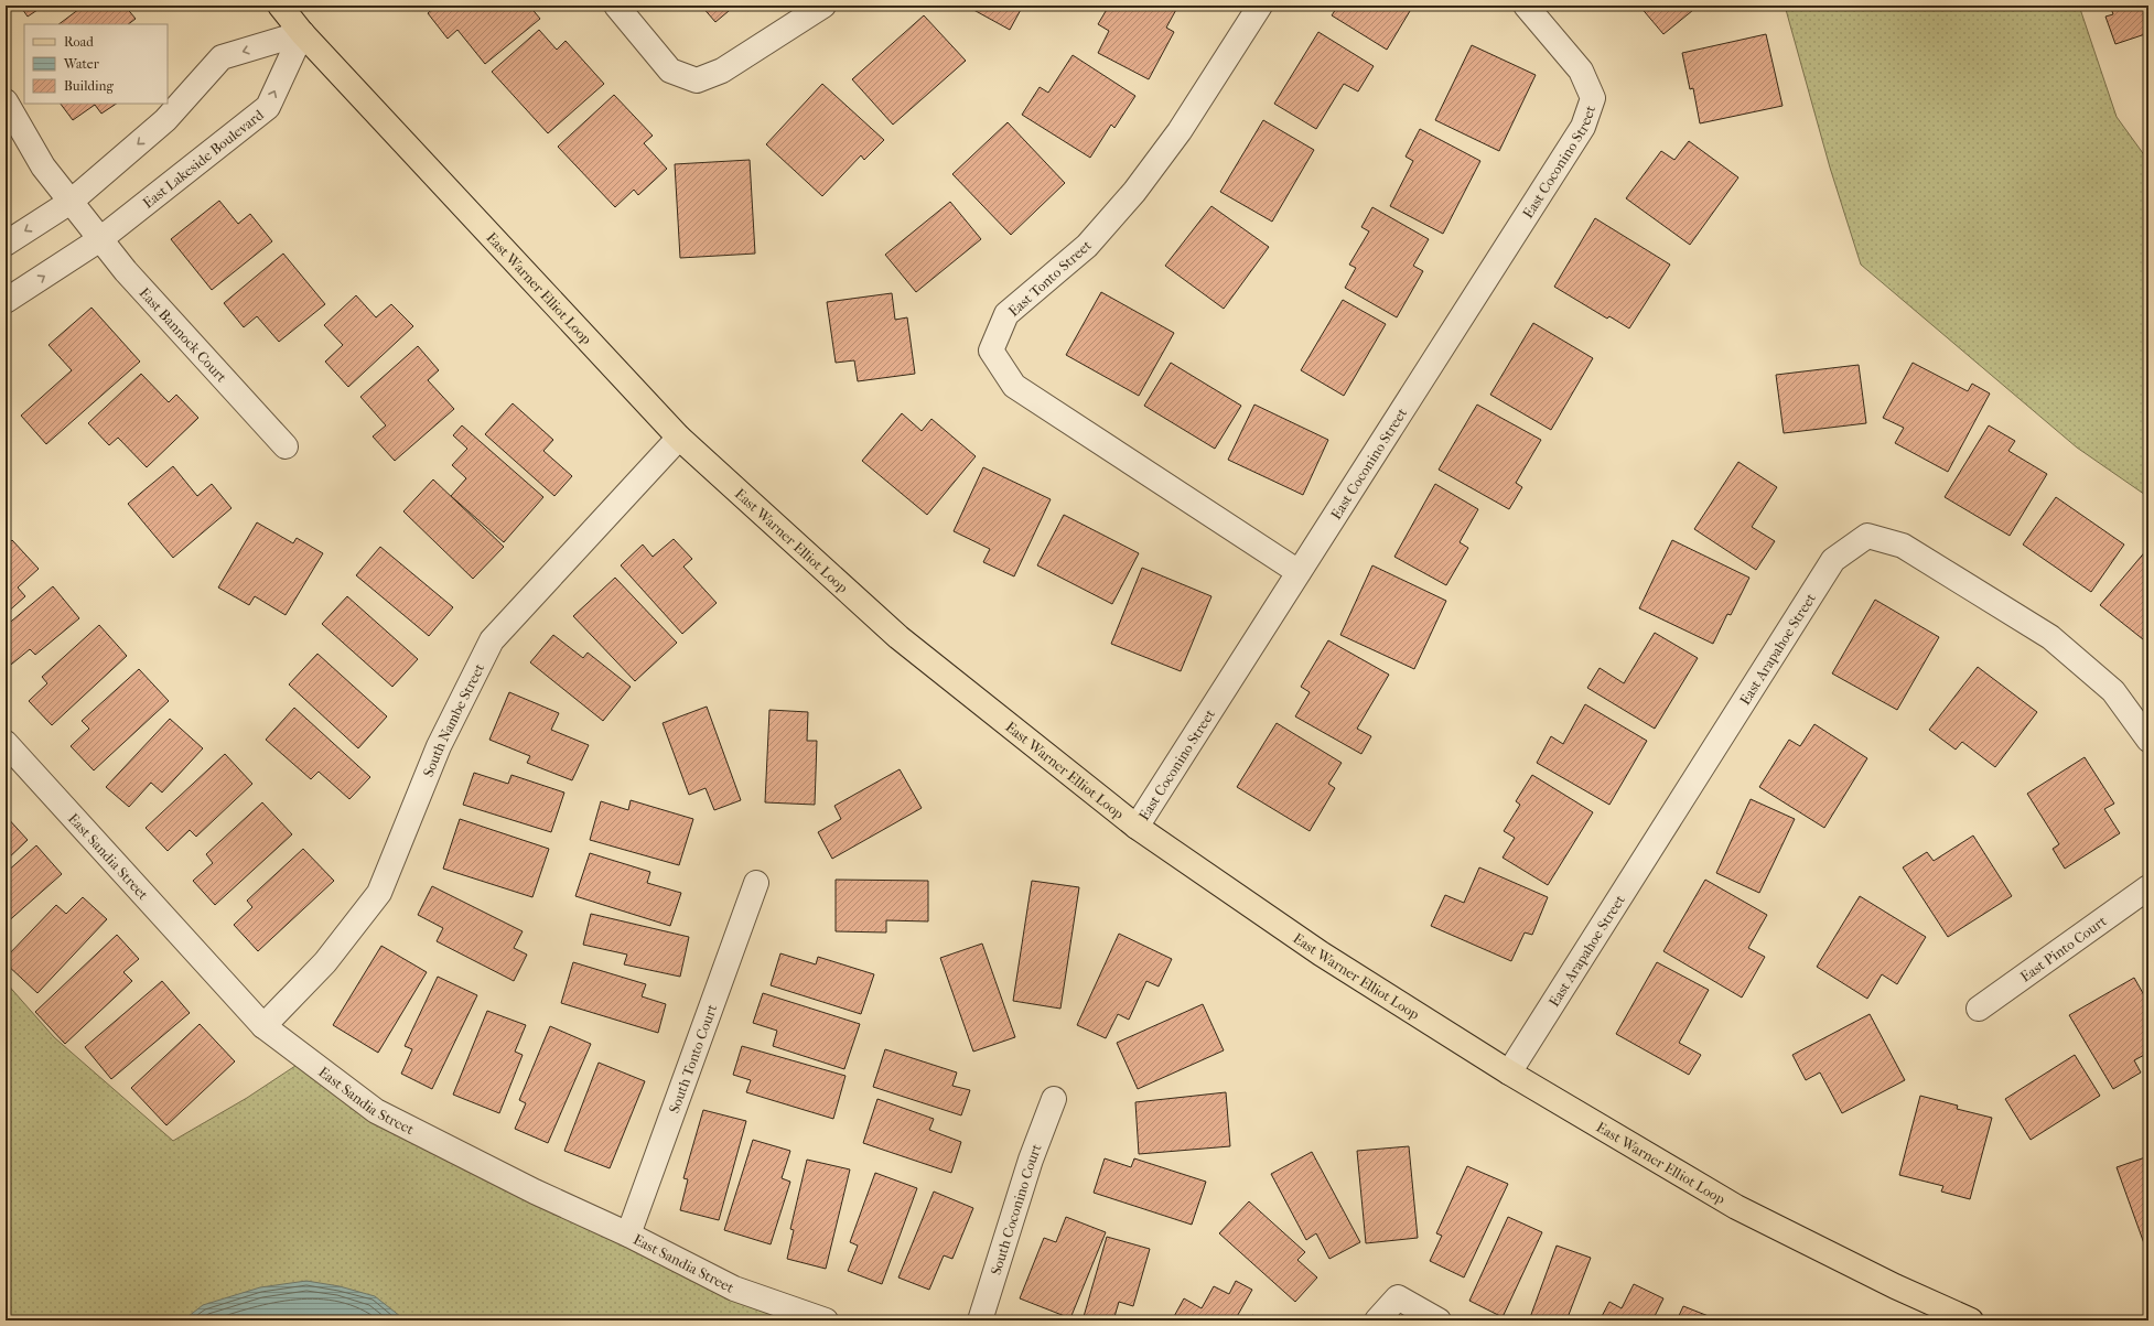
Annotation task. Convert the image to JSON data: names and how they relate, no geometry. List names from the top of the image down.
{
  "streets": {
    "main road": ["East Warner Elliot Loop"],
    "street": [
      "East Lakeside Boulevard",
      "East Coconino Street",
      "East Tonto Street",
      "East Bannock Court",
      "East Arapahoe Street",
      "South Nambe Street",
      "East Sandia Street",
      "East Pinto Court",
      "South Tonto Court",
      "South Coconino Court"
    ]
  },
  "crossings": [
    ["East Lakeside Boulevard", "East Warner Elliot Loop"],
    ["East Lakeside Boulevard", "East Bannock Court"],
    ["East Coconino Street", "East Tonto Street"],
    ["East Coconino Street", "East Warner Elliot Loop"],
    ["East Warner Elliot Loop", "East Arapahoe Street"],
    ["East Warner Elliot Loop", "South Nambe Street"],
    ["South Nambe Street", "East Sandia Street"],
    ["East Sandia Street", "South Tonto Court"]
  ],
  "legend": ["Road", "Water", "Building"]
}
